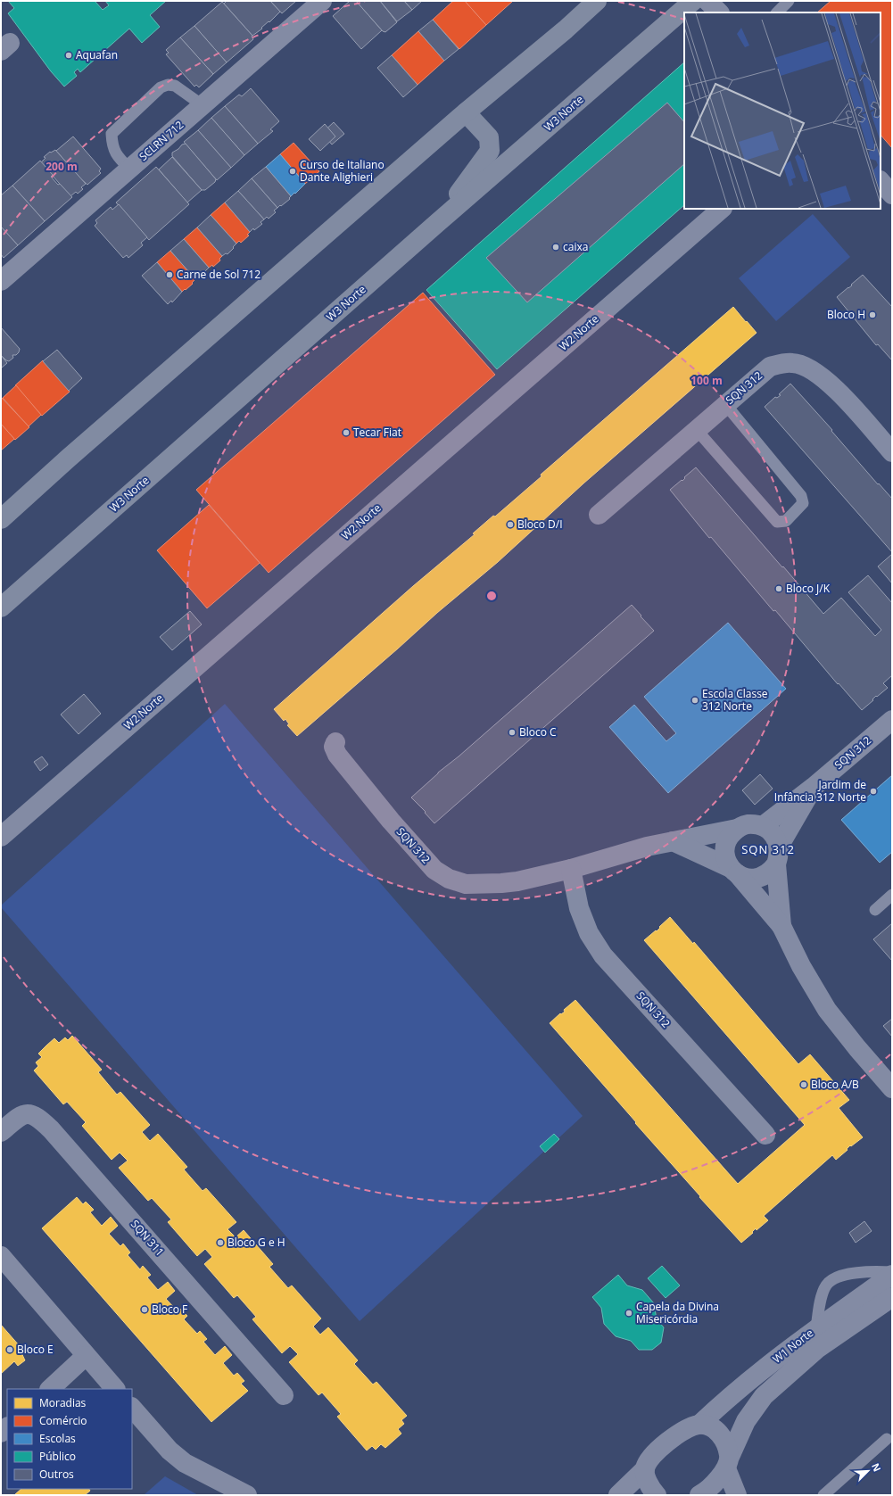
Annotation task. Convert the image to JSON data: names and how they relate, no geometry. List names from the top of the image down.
{
  "streets": {
    "main road": ["W3 Norte"],
    "street": [
      "SCLRN 712",
      "W2 Norte",
      "SQN 312",
      "SQN 311",
      "W1 Norte"
    ]
  },
  "districts": ["SQN 312"],
  "places": [
    "Aquafan",
    "Curso de Italiano Dante Alighieri",
    "caixa",
    "Carne de Sol 712",
    "Bloco H",
    "Tecar Fiat",
    "Bloco D/I",
    "Bloco J/K",
    "Escola Classe 312 Norte",
    "Bloco C",
    "Jardim de Infância 312 Norte",
    "Bloco A/B",
    "Bloco G e H",
    "Bloco F",
    "Capela da Divina Misericórdia",
    "Bloco E"
  ],
  "legend": [
    "Moradias",
    "Comércio",
    "Escolas",
    "Público",
    "Outros"
  ],
  "north": "top right",
  "rings": ["200 m", "100 m"]
}
